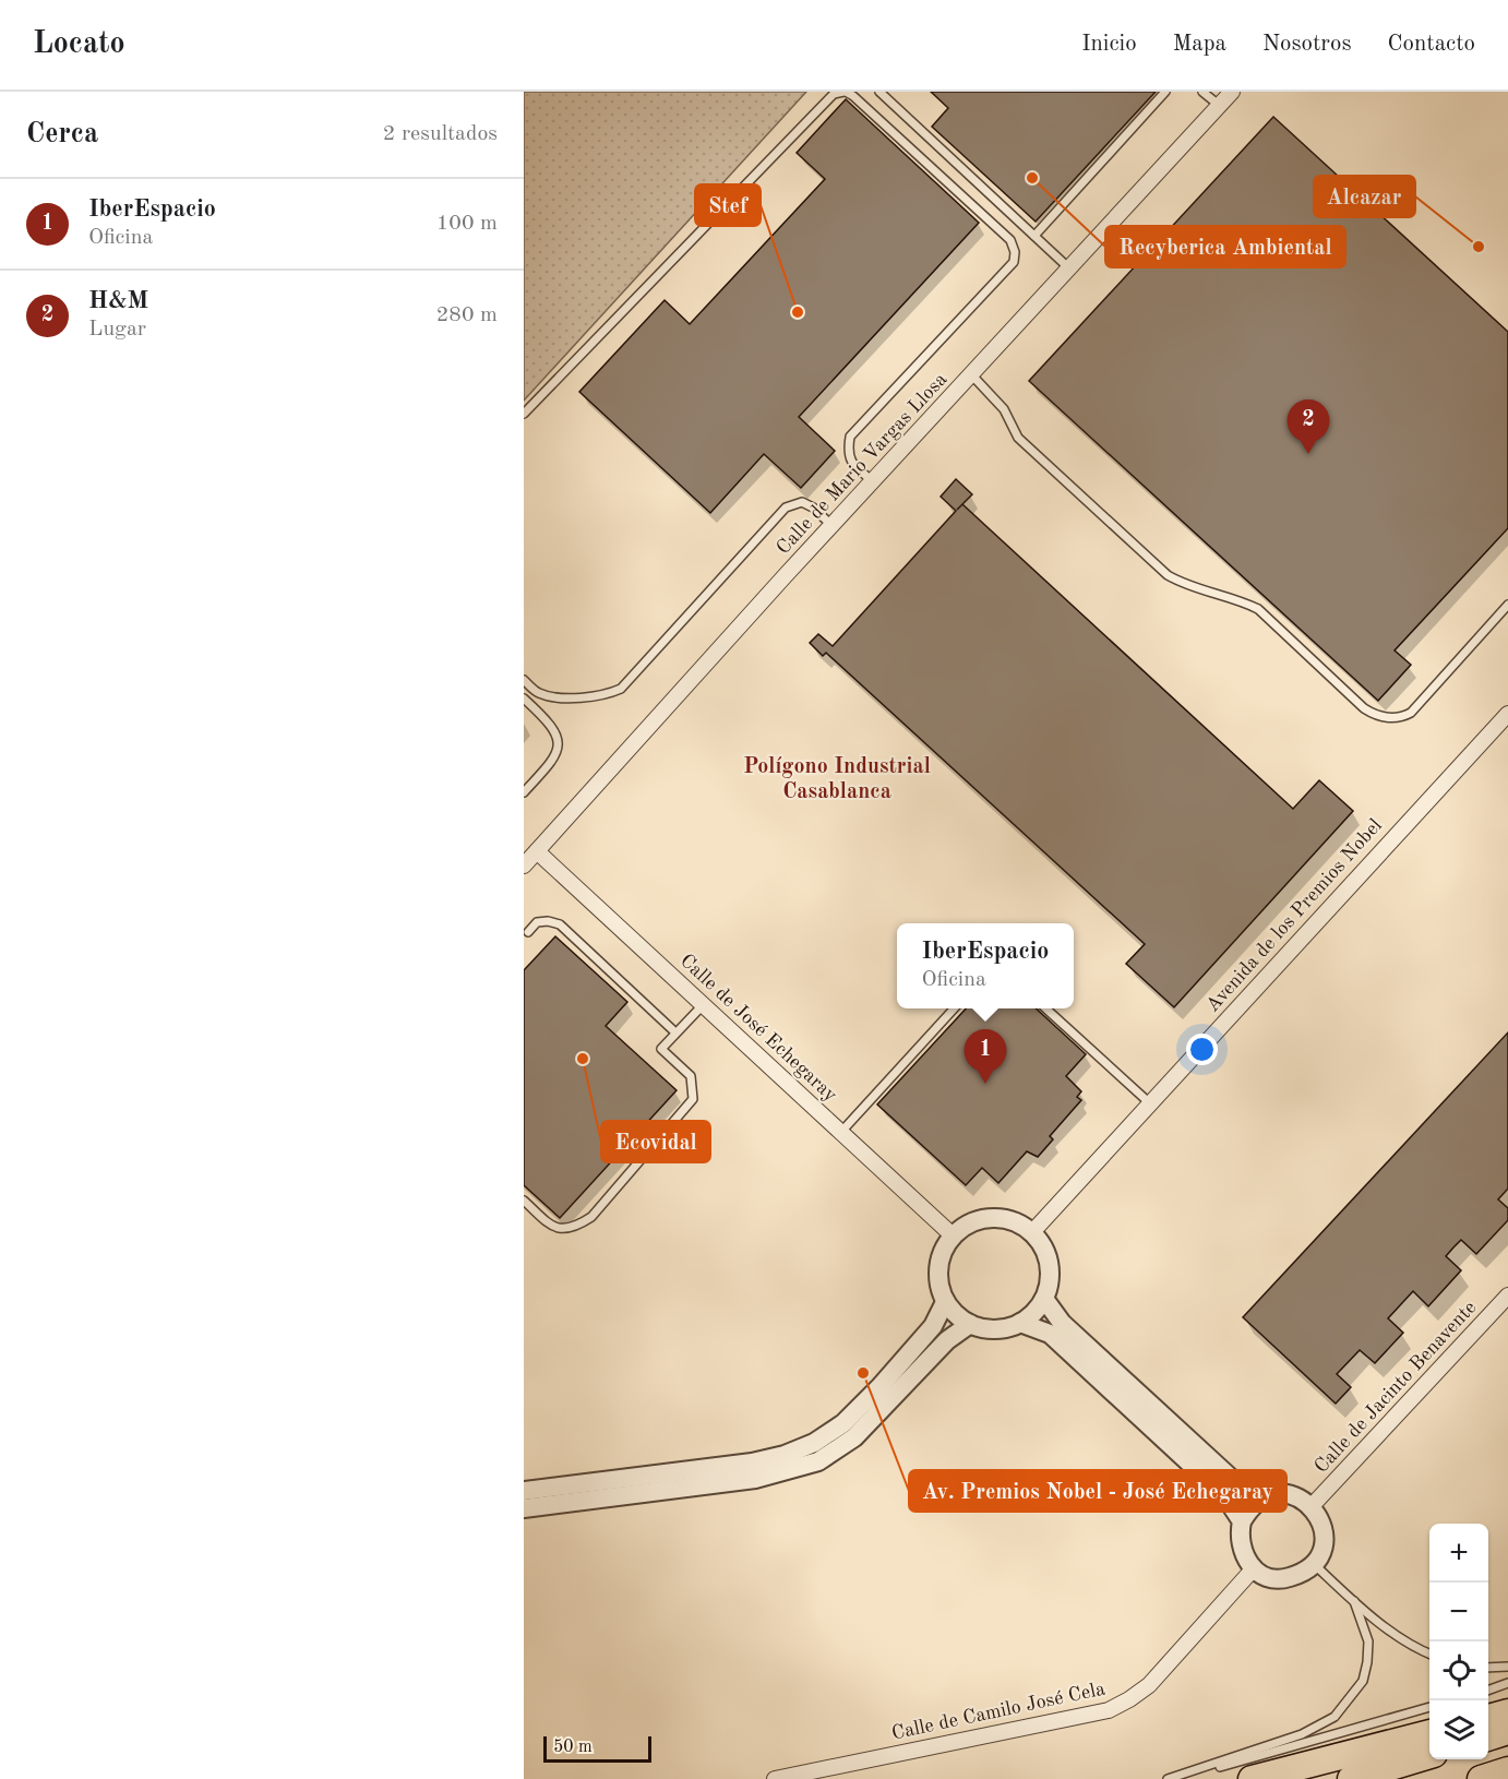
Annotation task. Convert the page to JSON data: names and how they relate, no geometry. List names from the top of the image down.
{
  "streets": {
    "street": [
      "Calle de Mario Vargas Llosa",
      "Avenida de los Premios Nobel",
      "Calle de José Echegaray",
      "Calle de Jacinto Benavente",
      "Calle de Camilo José Cela"
    ]
  },
  "crossings": [
    ["Calle de Mario Vargas Llosa", "Calle de José Echegaray"],
    ["Avenida de los Premios Nobel", "Calle de José Echegaray"],
    ["Calle de Jacinto Benavente", "Calle de Camilo José Cela"]
  ],
  "districts": ["Polígono Industrial Casablanca"],
  "places": [
    "Recyberica Ambiental",
    "Alcazar",
    "Stef",
    "Ecovidal",
    "Av. Premios Nobel - José Echegaray"
  ],
  "scale_bar": "50 m",
  "page": {
    "header": "Locato",
    "nav": [
      "Inicio",
      "Mapa",
      "Nosotros",
      "Contacto"
    ],
    "heading": ["Cerca", "2 resultados"],
    "list": [
      {
        "mark": "1",
        "name": "IberEspacio",
        "note": "Oficina",
        "value": "100 m"
      },
      {
        "mark": "2",
        "name": "H&M",
        "note": "Lugar",
        "value": "280 m"
      }
    ],
    "pins": ["2", "1"],
    "popup": ["IberEspacio", "Oficina"],
    "map_buttons": ["+", "−"],
    "scale": "50 m"
  }
}
